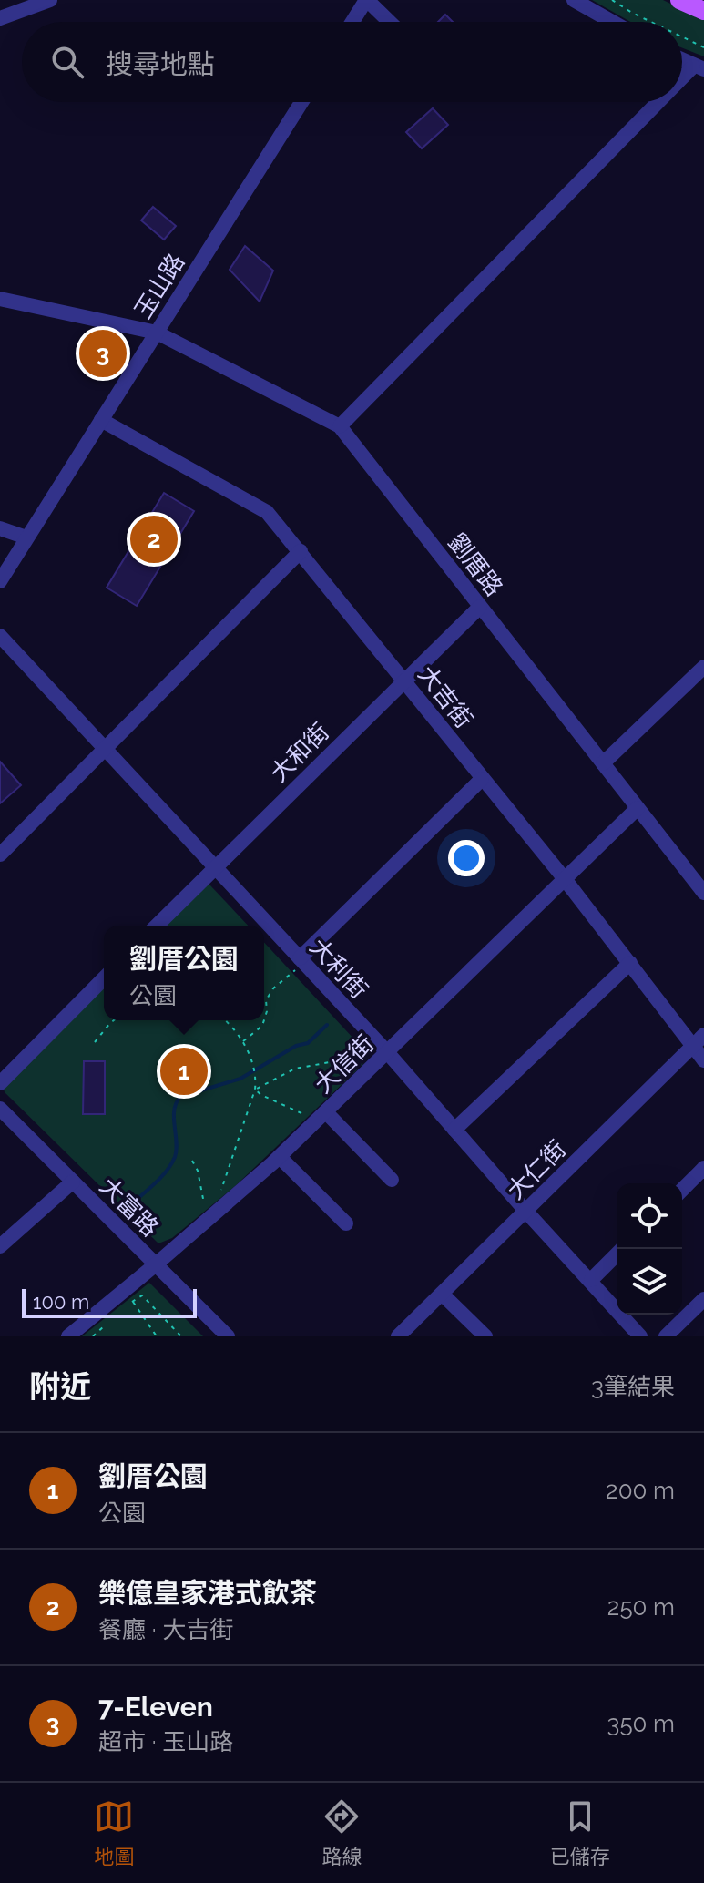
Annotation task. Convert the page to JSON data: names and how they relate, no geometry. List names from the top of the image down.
{
  "streets": {
    "street": [
      "玉山路",
      "劉厝路",
      "大吉街",
      "大和街",
      "大利街",
      "大信街",
      "大仁街",
      "大富路"
    ]
  },
  "crossings": [
    ["玉山路", "劉厝路"],
    ["玉山路", "大吉街"],
    ["劉厝路", "大和街"],
    ["劉厝路", "大信街"],
    ["大吉街", "大和街"],
    ["大吉街", "大信街"],
    ["大吉街", "大仁街"],
    ["大和街", "大利街"],
    ["大利街", "大信街"],
    ["大利街", "大仁街"],
    ["大信街", "大富路"]
  ],
  "scale_bar": "100 m",
  "page": {
    "search": "搜尋地點",
    "pins": ["3", "2", "1"],
    "popup": ["劉厝公園", "公園"],
    "scale": "100 m",
    "heading": ["附近", "3筆結果"],
    "list": [
      {
        "mark": "1",
        "name": "劉厝公園",
        "note": "公園",
        "value": "200 m"
      },
      {
        "mark": "2",
        "name": "樂億皇家港式飲茶",
        "note": "餐廳 · 大吉街",
        "value": "250 m"
      },
      {
        "mark": "3",
        "name": "7-Eleven",
        "note": "超市 · 玉山路",
        "value": "350 m"
      }
    ],
    "nav": ["地圖", "路線", "已儲存"]
  }
}
